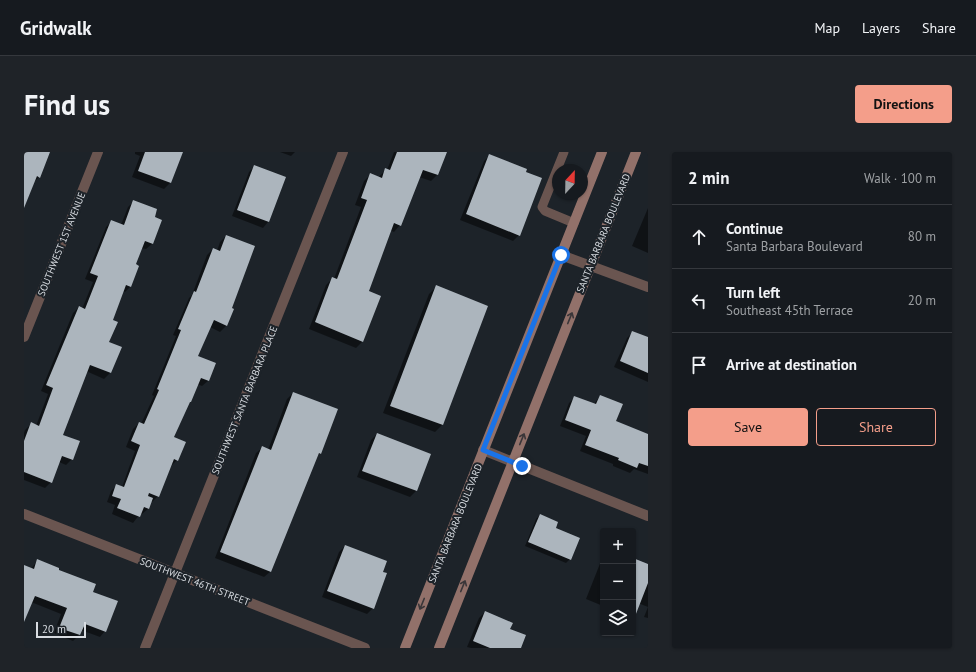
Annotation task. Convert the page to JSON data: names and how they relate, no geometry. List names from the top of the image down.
{
  "streets": {
    "main road": ["SANTA BARBARA BOULEVARD"],
    "street": ["SOUTHWEST 1ST AVENUE", "SOUTHWEST SANTA BARBARA PLACE", "SOUTHWEST 46TH STREET"]
  },
  "crossings": [
    ["SOUTHWEST SANTA BARBARA PLACE", "SOUTHWEST 46TH STREET"]
  ],
  "scale_bar": "20 m",
  "north": "top",
  "page": {
    "header": "Gridwalk",
    "nav": ["Map", "Layers", "Share"],
    "buttons": [
      "Directions",
      ["Save", "Share"]
    ],
    "title": "Find us",
    "heading": ["2 min", "Walk · 100 m"],
    "list": [
      ["Continue", "Santa Barbara Boulevard", "80 m"],
      ["Turn left", "Southeast 45th Terrace", "20 m"],
      "Arrive at destination"
    ],
    "map_buttons": ["+", "−"],
    "scale": "20 m"
  }
}
